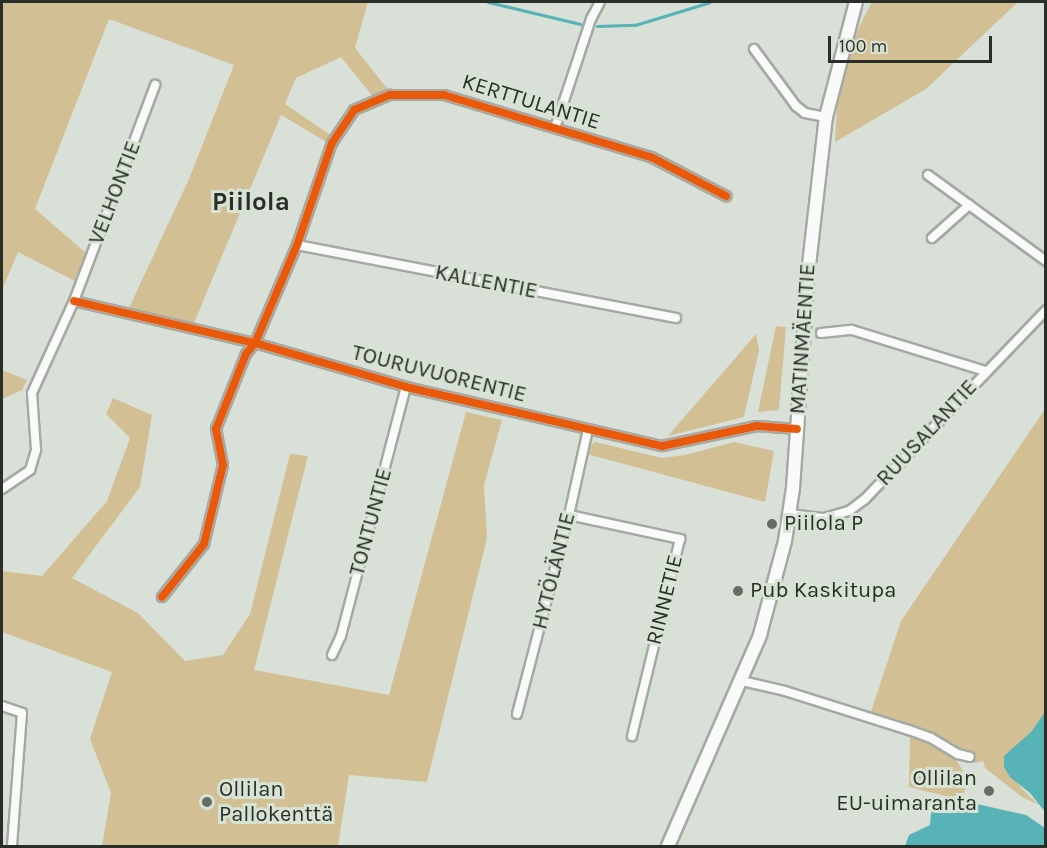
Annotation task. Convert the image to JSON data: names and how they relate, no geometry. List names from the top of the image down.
{
  "streets": {
    "main road": ["MATINMÄENTIE"],
    "street": [
      "KERTTULANTIE",
      "VELHONTIE",
      "KALLENTIE",
      "TOURUVUORENTIE",
      "RUUSALANTIE",
      "TONTUNTIE",
      "HYTÖLÄNTIE",
      "RINNETIE"
    ]
  },
  "crossings": [
    ["KERTTULANTIE", "KALLENTIE"],
    ["KERTTULANTIE", "TOURUVUORENTIE"],
    ["VELHONTIE", "TOURUVUORENTIE"],
    ["MATINMÄENTIE", "TOURUVUORENTIE"],
    ["MATINMÄENTIE", "RUUSALANTIE"],
    ["TOURUVUORENTIE", "TONTUNTIE"],
    ["TOURUVUORENTIE", "HYTÖLÄNTIE"],
    ["HYTÖLÄNTIE", "RINNETIE"]
  ],
  "districts": ["Piilola"],
  "places": [
    "Piilola P",
    "Pub Kaskitupa",
    "Ollilan EU-uimaranta",
    "Ollilan Pallokenttä"
  ],
  "scale_bar": "100 m"
}
